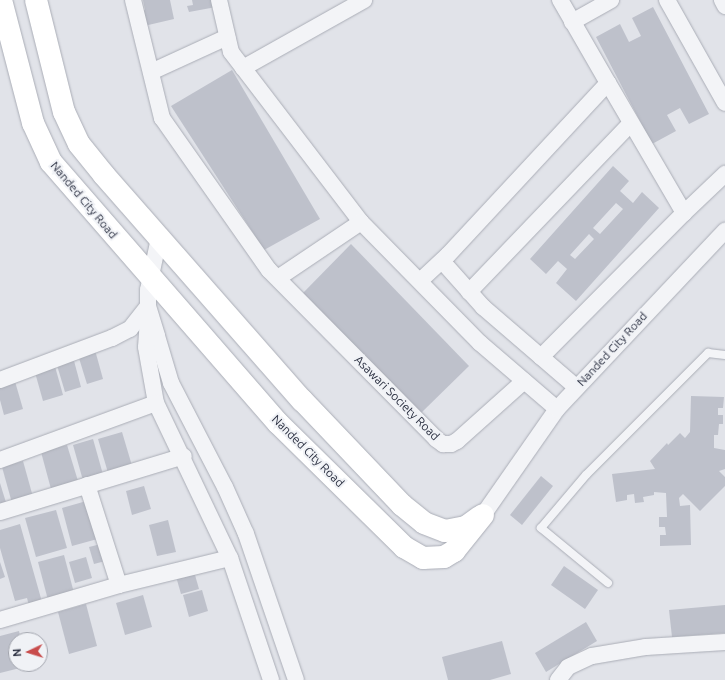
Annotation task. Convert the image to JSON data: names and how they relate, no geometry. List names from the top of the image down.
{
  "streets": {
    "street": ["Nanded City Road", "Asawari Society Road"]
  },
  "north": "left"
}
